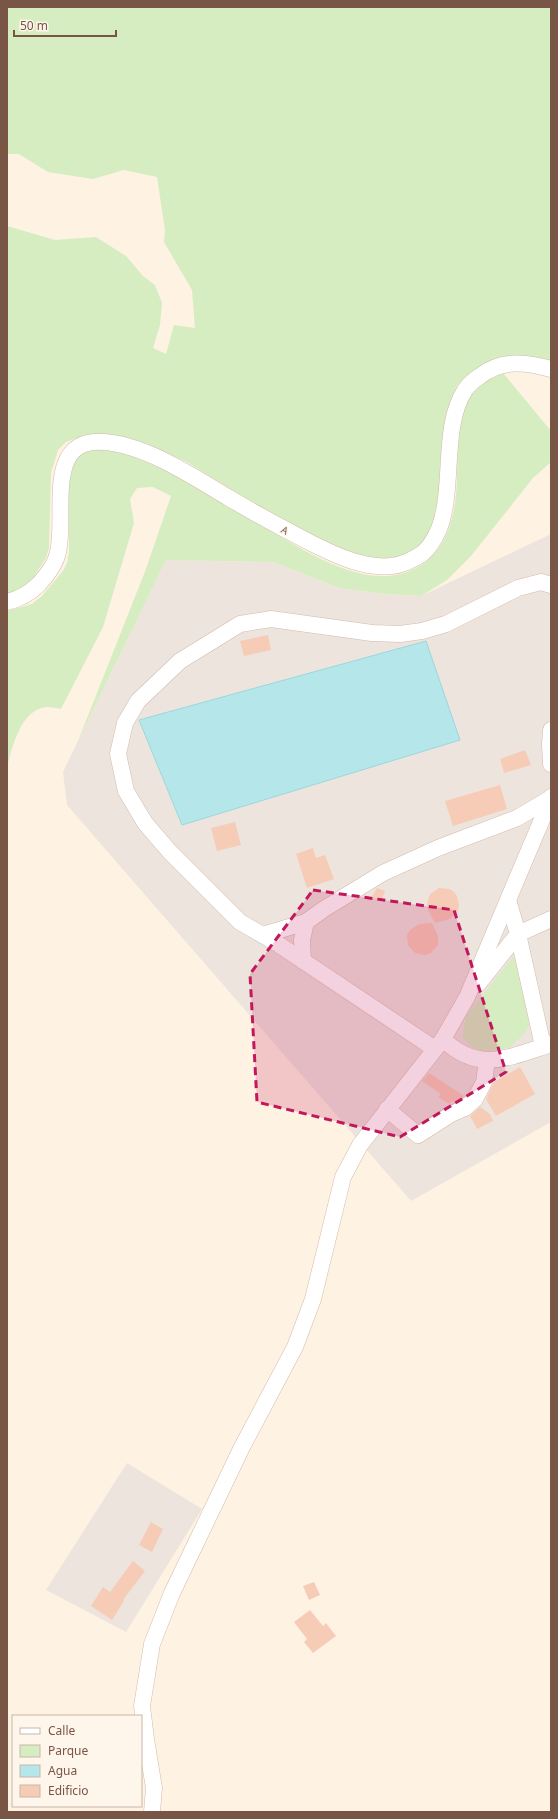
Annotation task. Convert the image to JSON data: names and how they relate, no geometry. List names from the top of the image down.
{
  "streets": {
    "street": ["A"]
  },
  "legend": [
    "Calle",
    "Parque",
    "Agua",
    "Edificio"
  ],
  "scale_bar": "50 m"
}
